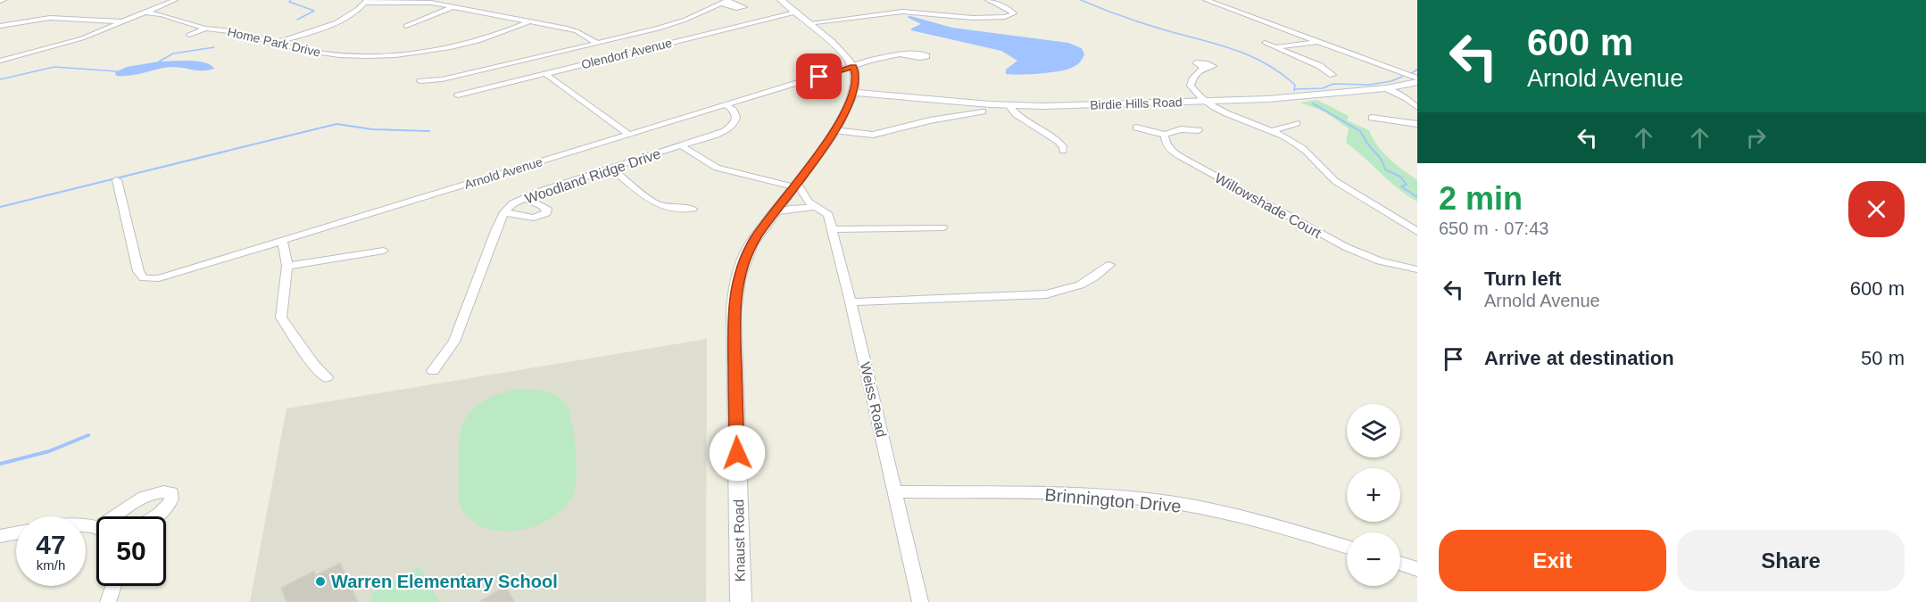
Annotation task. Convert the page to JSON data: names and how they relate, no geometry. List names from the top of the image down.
{
  "streets": {
    "main road": ["Birdie Hills Road", "Knaust Road"],
    "street": [
      "Home Park Drive",
      "Olendorf Avenue",
      "Arnold Avenue",
      "Woodland Ridge Drive",
      "Willowshade Court",
      "Weiss Road",
      "Brinnington Drive"
    ]
  },
  "crossings": [
    ["Birdie Hills Road", "Knaust Road"],
    ["Arnold Avenue", "Woodland Ridge Drive"],
    ["Arnold Avenue", "Knaust Road"],
    ["Weiss Road", "Brinnington Drive"],
    ["Weiss Road", "Knaust Road"]
  ],
  "places": ["Warren Elementary School"],
  "page": {
    "turn": ["600 m", "Arnold Avenue"],
    "heading": ["2 min", "650 m · 07:43"],
    "list": [
      {
        "name": "Turn left",
        "note": "Arnold Avenue",
        "value": "600 m"
      },
      {
        "name": "Arrive at destination",
        "value": "50 m"
      }
    ],
    "map_buttons": ["+", "−"],
    "speed": "47 km/h",
    "limit": "50",
    "buttons": ["Exit", "Share"]
  }
}
